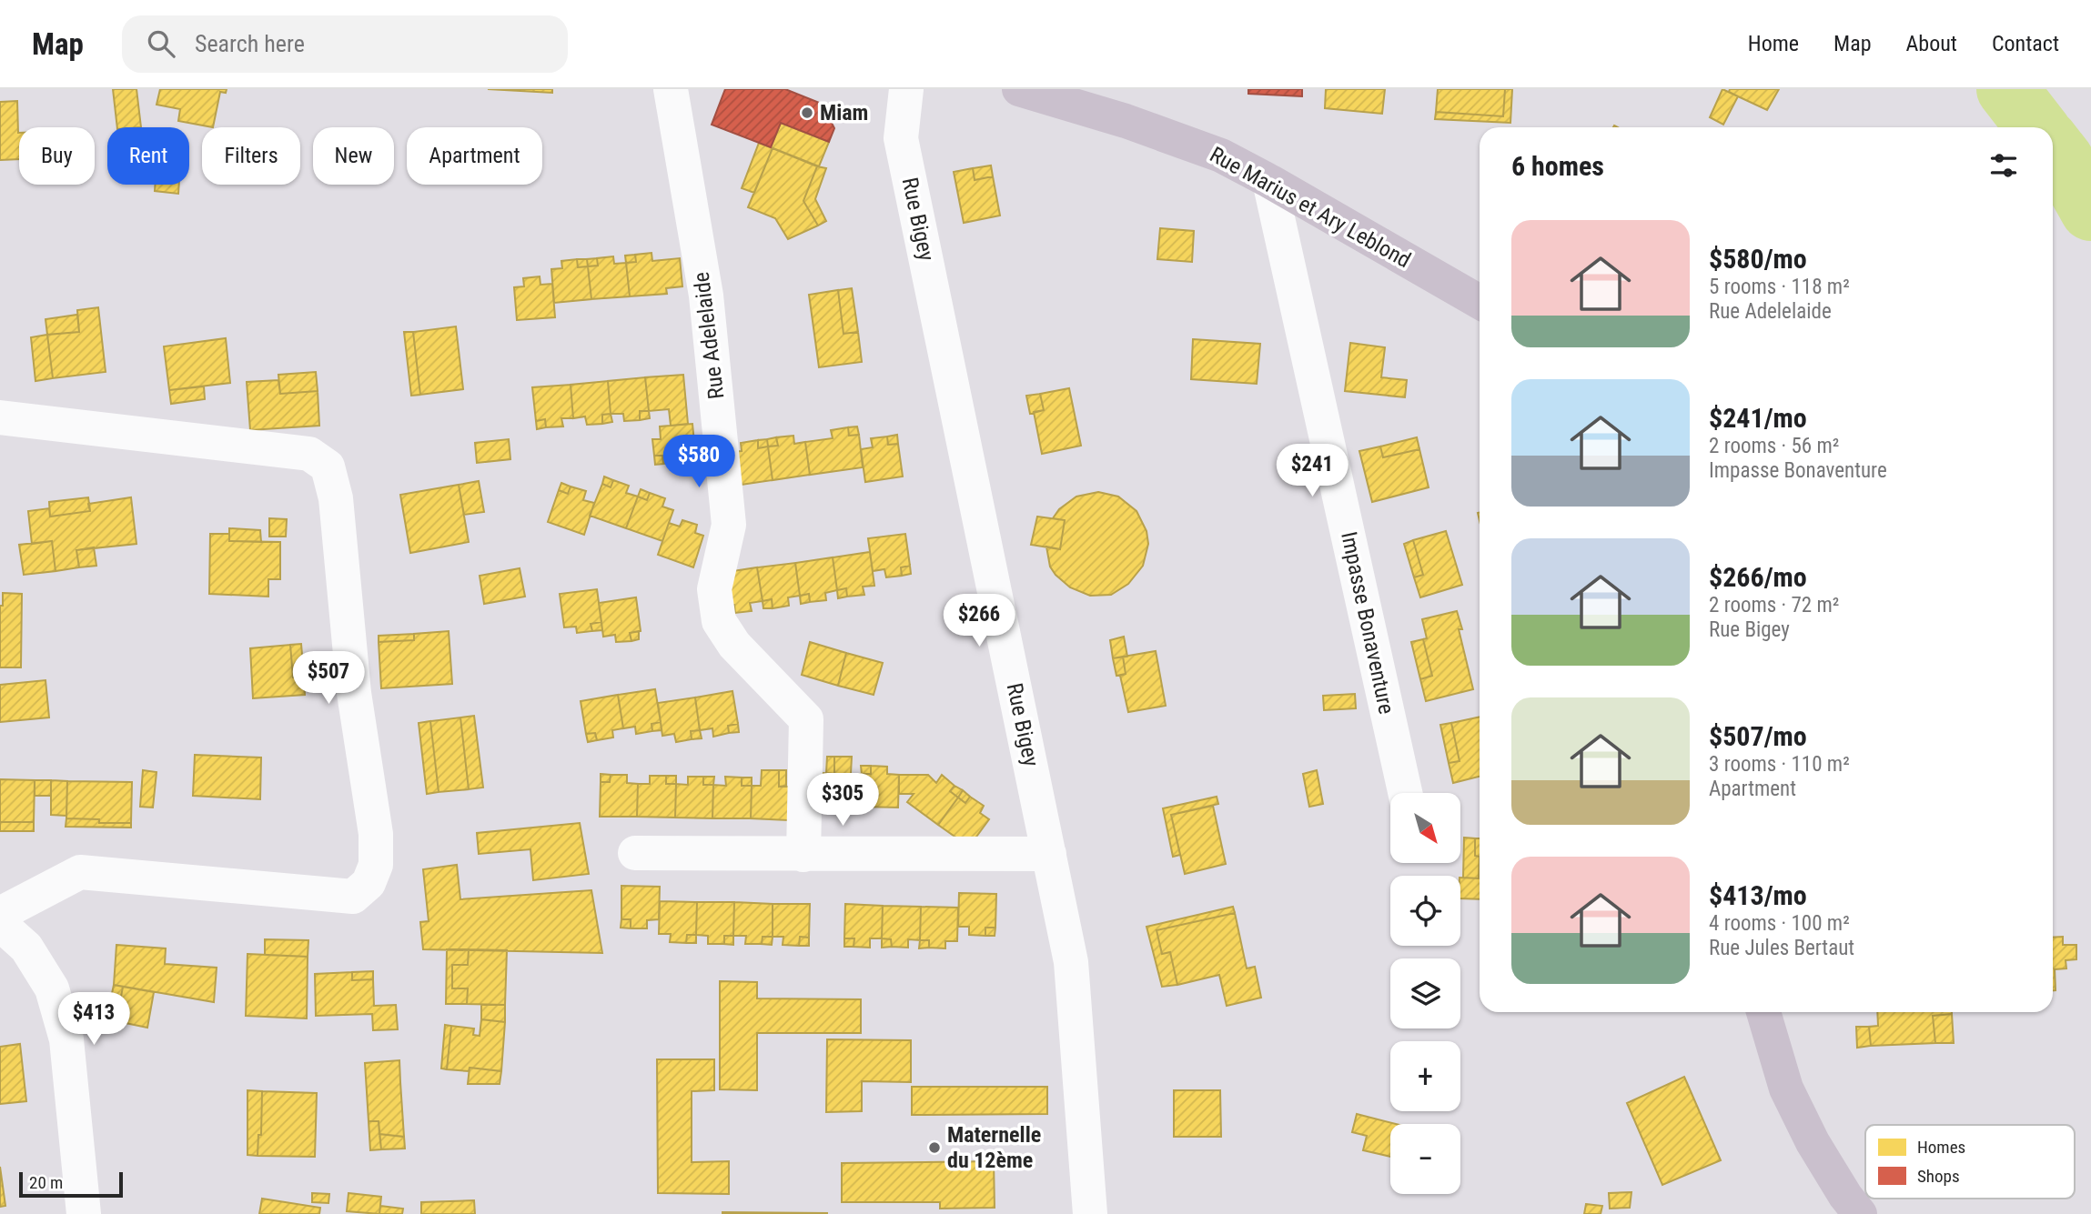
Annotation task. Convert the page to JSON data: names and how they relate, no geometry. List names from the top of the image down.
{
  "streets": {
    "main road": ["Rue Marius et Ary Leblond"],
    "street": ["Rue Bigey", "Rue Adelelaide", "Impasse Bonaventure"]
  },
  "crossings": [
    ["Rue Marius et Ary Leblond", "Impasse Bonaventure"]
  ],
  "places": ["Miam", "Maternelle du 12ème"],
  "legend": ["Homes", "Shops"],
  "scale_bar": "20 m",
  "north": "bottom right",
  "page": {
    "header": "Map",
    "search": "Search here",
    "nav": [
      "Home",
      "Map",
      "About",
      "Contact"
    ],
    "chip": [
      "Buy",
      "Rent",
      "Filters",
      "New",
      "Apartment"
    ],
    "heading": "6 homes",
    "list": [
      {
        "name": "$580/mo",
        "note": "5 rooms · 118 m² · Rue Adelelaide"
      },
      {
        "name": "$241/mo",
        "note": "2 rooms · 56 m² · Impasse Bonaventure"
      },
      {
        "name": "$266/mo",
        "note": "2 rooms · 72 m² · Rue Bigey"
      },
      {
        "name": "$507/mo",
        "note": "3 rooms · 110 m² · Apartment"
      },
      {
        "name": "$413/mo",
        "note": "4 rooms · 100 m² · Rue Jules Bertaut"
      }
    ],
    "price": [
      "$580",
      "$241",
      "$266",
      "$507",
      "$305",
      "$413"
    ],
    "map_buttons": ["+", "−"],
    "scale": "20 m"
  }
}
